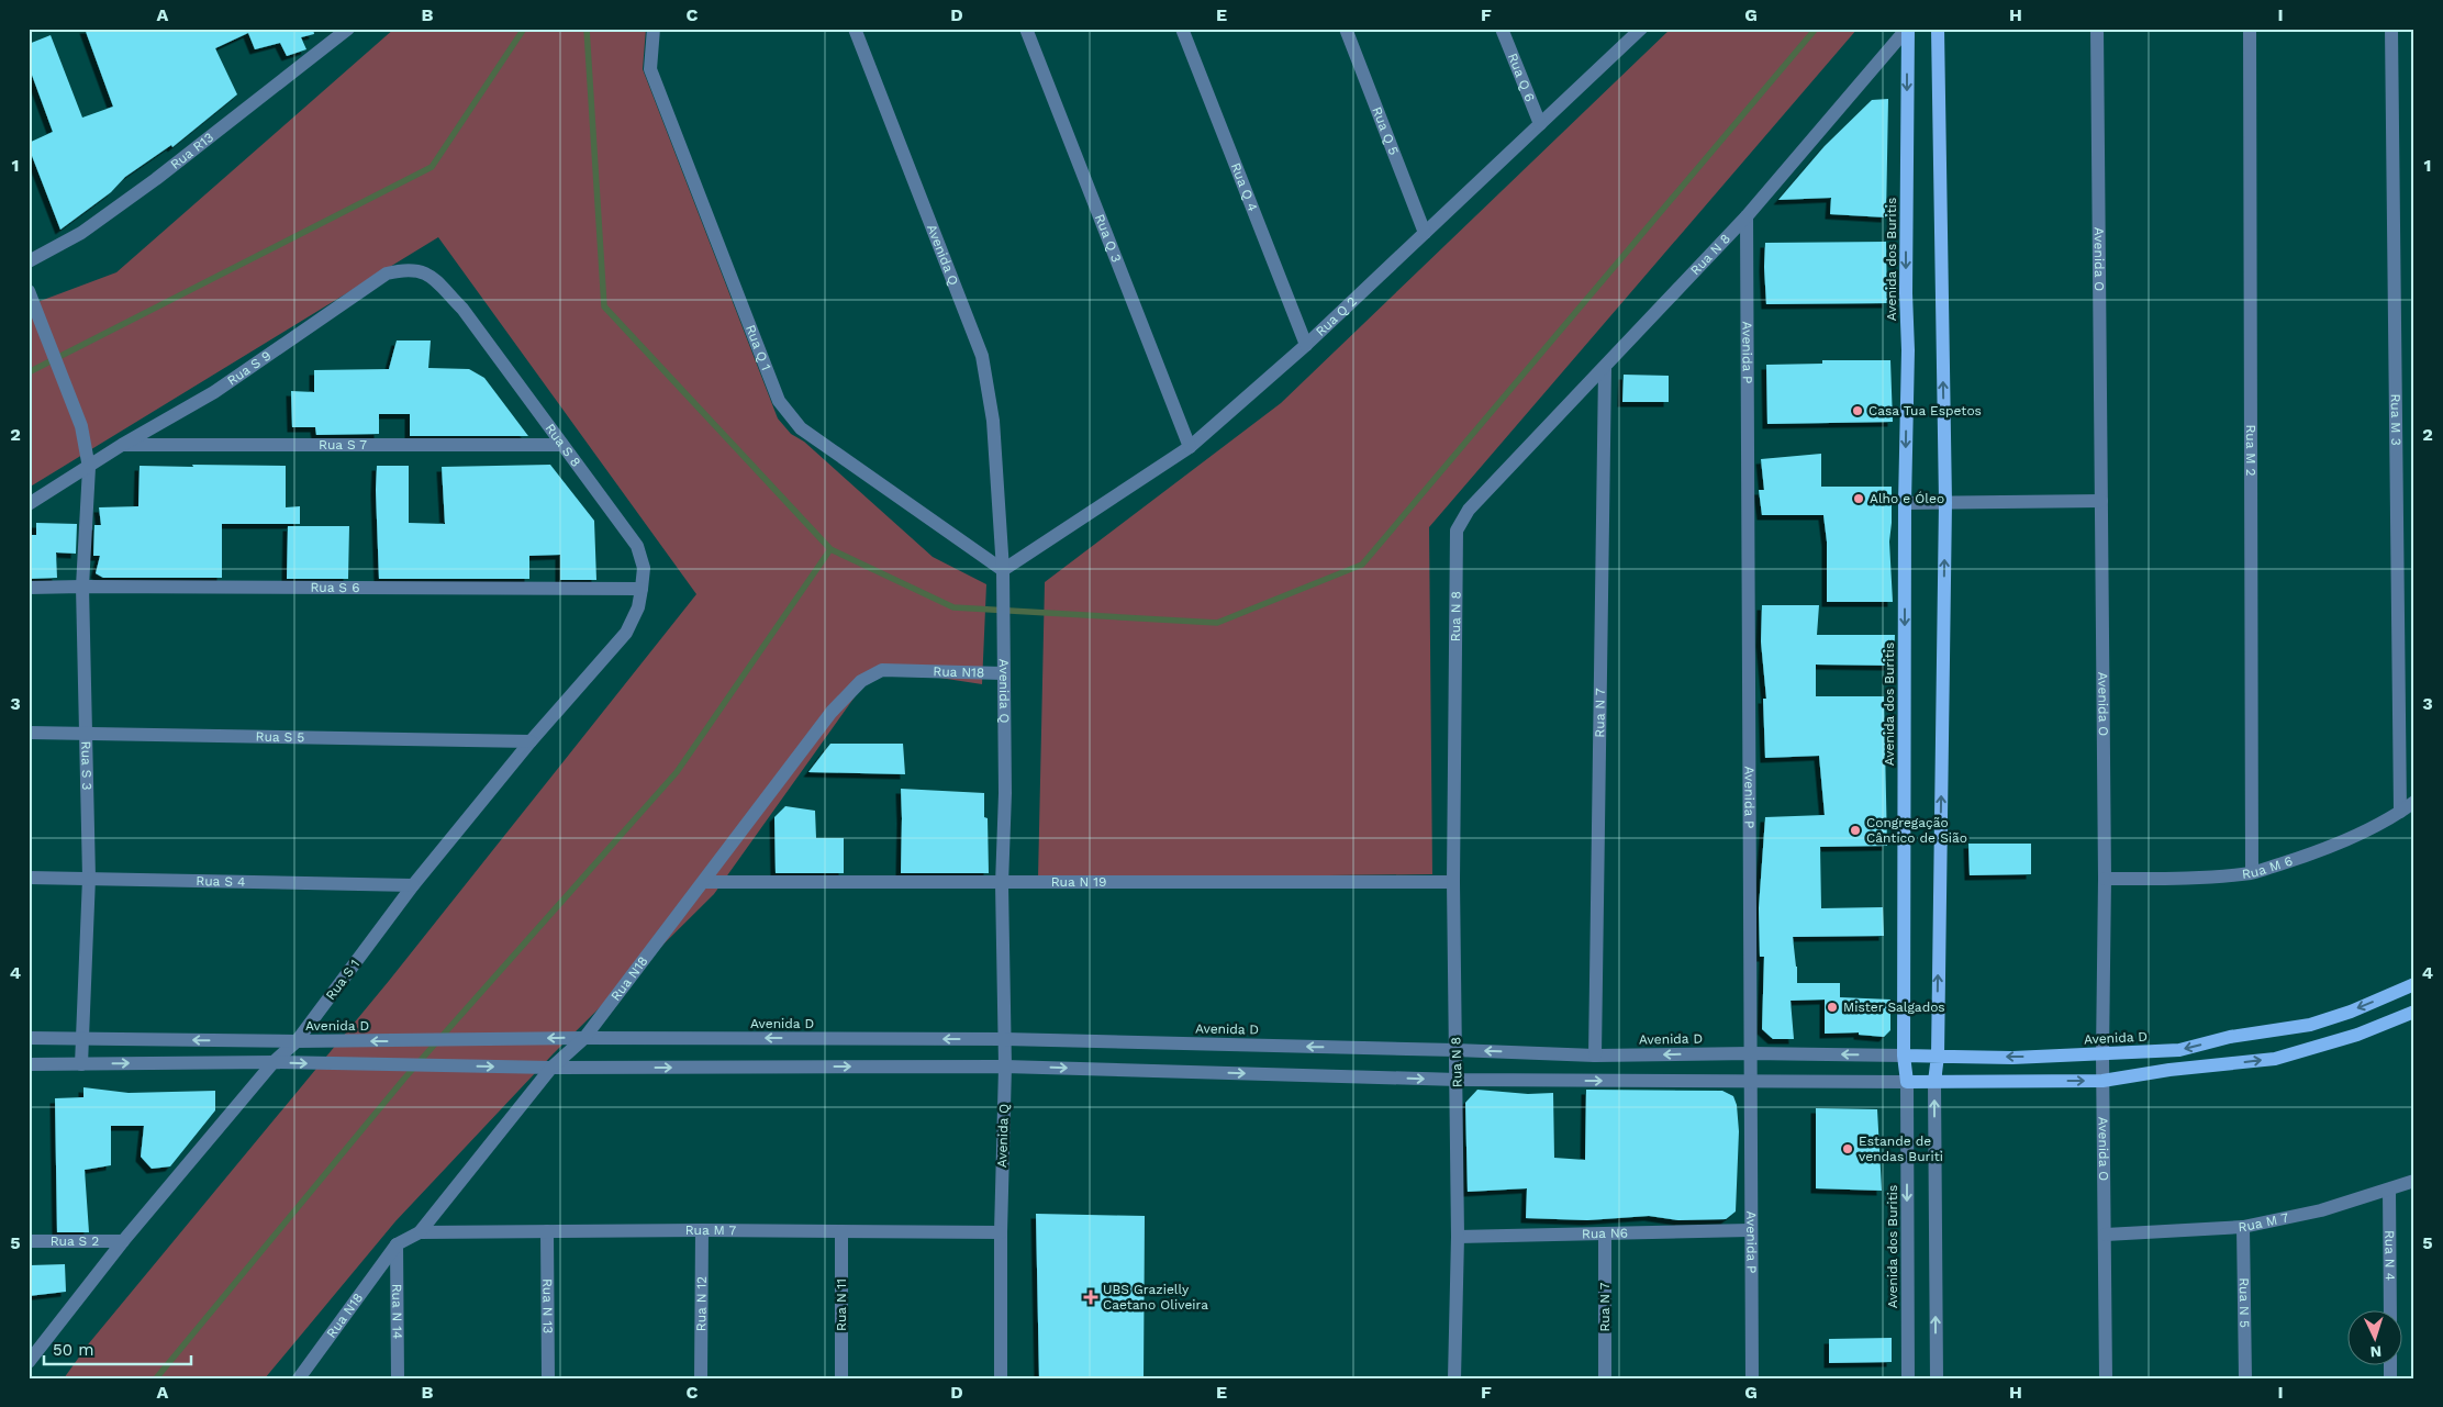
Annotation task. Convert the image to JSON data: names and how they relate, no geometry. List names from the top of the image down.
{
  "streets": {
    "main road": ["Avenida dos Buritis", "Avenida D"],
    "street": [
      "Rua Q 6",
      "Rua Q 5",
      "Rua R13",
      "Rua Q 4",
      "Rua Q 3",
      "Avenida Q",
      "Rua N 8",
      "Avenida O",
      "Rua Q 2",
      "Rua Q 1",
      "Avenida P",
      "Rua S 9",
      "Rua M 3",
      "Rua S 7",
      "Rua S 8",
      "Rua M 2",
      "Rua S 6",
      "Rua N18",
      "Rua N 7",
      "Rua S 5",
      "Rua S 3",
      "Rua M 6",
      "Rua S 4",
      "Rua N 19",
      "Rua S 1",
      "Rua M 7",
      "Rua N6",
      "Rua S 2",
      "Rua N 4",
      "Rua N 5",
      "Rua N 12",
      "Rua N 13",
      "Rua N 11",
      "Rua N 14"
    ]
  },
  "crossings": [
    ["Rua Q 6", "Rua Q 2"],
    ["Rua Q 5", "Rua Q 2"],
    ["Rua Q 4", "Rua Q 2"],
    ["Rua Q 3", "Rua Q 2"],
    ["Avenida Q", "Rua Q 2"],
    ["Avenida Q", "Rua Q 1"],
    ["Avenida Q", "Rua N18"],
    ["Avenida Q", "Rua N 19"],
    ["Avenida Q", "Avenida D"],
    ["Avenida Q", "Rua M 7"],
    ["Rua N 8", "Avenida dos Buritis"],
    ["Rua N 8", "Avenida P"],
    ["Rua N 8", "Rua N 7"],
    ["Rua N 8", "Rua N 19"],
    ["Rua N 8", "Avenida D"],
    ["Rua N 8", "Rua N6"],
    ["Avenida dos Buritis", "Avenida D"],
    ["Avenida O", "Rua M 6"],
    ["Avenida O", "Avenida D"],
    ["Avenida O", "Rua M 7"],
    ["Rua Q 2", "Rua Q 1"],
    ["Avenida P", "Avenida D"],
    ["Avenida P", "Rua N6"],
    ["Rua S 9", "Rua S 7"],
    ["Rua S 9", "Rua S 8"],
    ["Rua S 9", "Rua S 3"],
    ["Rua M 3", "Rua M 6"],
    ["Rua S 7", "Rua S 8"],
    ["Rua S 8", "Rua S 6"],
    ["Rua S 8", "Rua S 1"],
    ["Rua M 2", "Rua M 6"],
    ["Rua S 6", "Rua S 3"],
    ["Rua S 6", "Rua S 1"],
    ["Rua N18", "Rua N 19"],
    ["Rua N18", "Avenida D"],
    ["Rua N18", "Rua M 7"],
    ["Rua N18", "Rua N 14"],
    ["Rua N 7", "Avenida D"],
    ["Rua N 7", "Rua N6"],
    ["Rua S 5", "Rua S 3"],
    ["Rua S 5", "Rua S 1"],
    ["Rua S 3", "Rua S 4"],
    ["Rua S 3", "Avenida D"],
    ["Rua S 4", "Rua S 1"],
    ["Rua S 1", "Avenida D"],
    ["Rua S 1", "Rua S 2"],
    ["Rua M 7", "Rua N 4"],
    ["Rua M 7", "Rua N 5"],
    ["Rua M 7", "Rua N 12"],
    ["Rua M 7", "Rua N 13"],
    ["Rua M 7", "Rua N 11"]
  ],
  "places": {
    "other": [
      "Casa Tua Espetos",
      "Alho e Óleo",
      "Congregação Cântico de Sião",
      "Mister Salgados",
      "Estande de vendas Buriti"
    ],
    "health": ["UBS Grazielly Caetano Oliveira"]
  },
  "scale_bar": "50 m",
  "north": "bottom",
  "grid": {
    "columns": [
      "A",
      "B",
      "C",
      "D",
      "E",
      "F",
      "G",
      "H",
      "I"
    ],
    "rows": [
      "1",
      "2",
      "3",
      "4",
      "5"
    ]
  }
}
